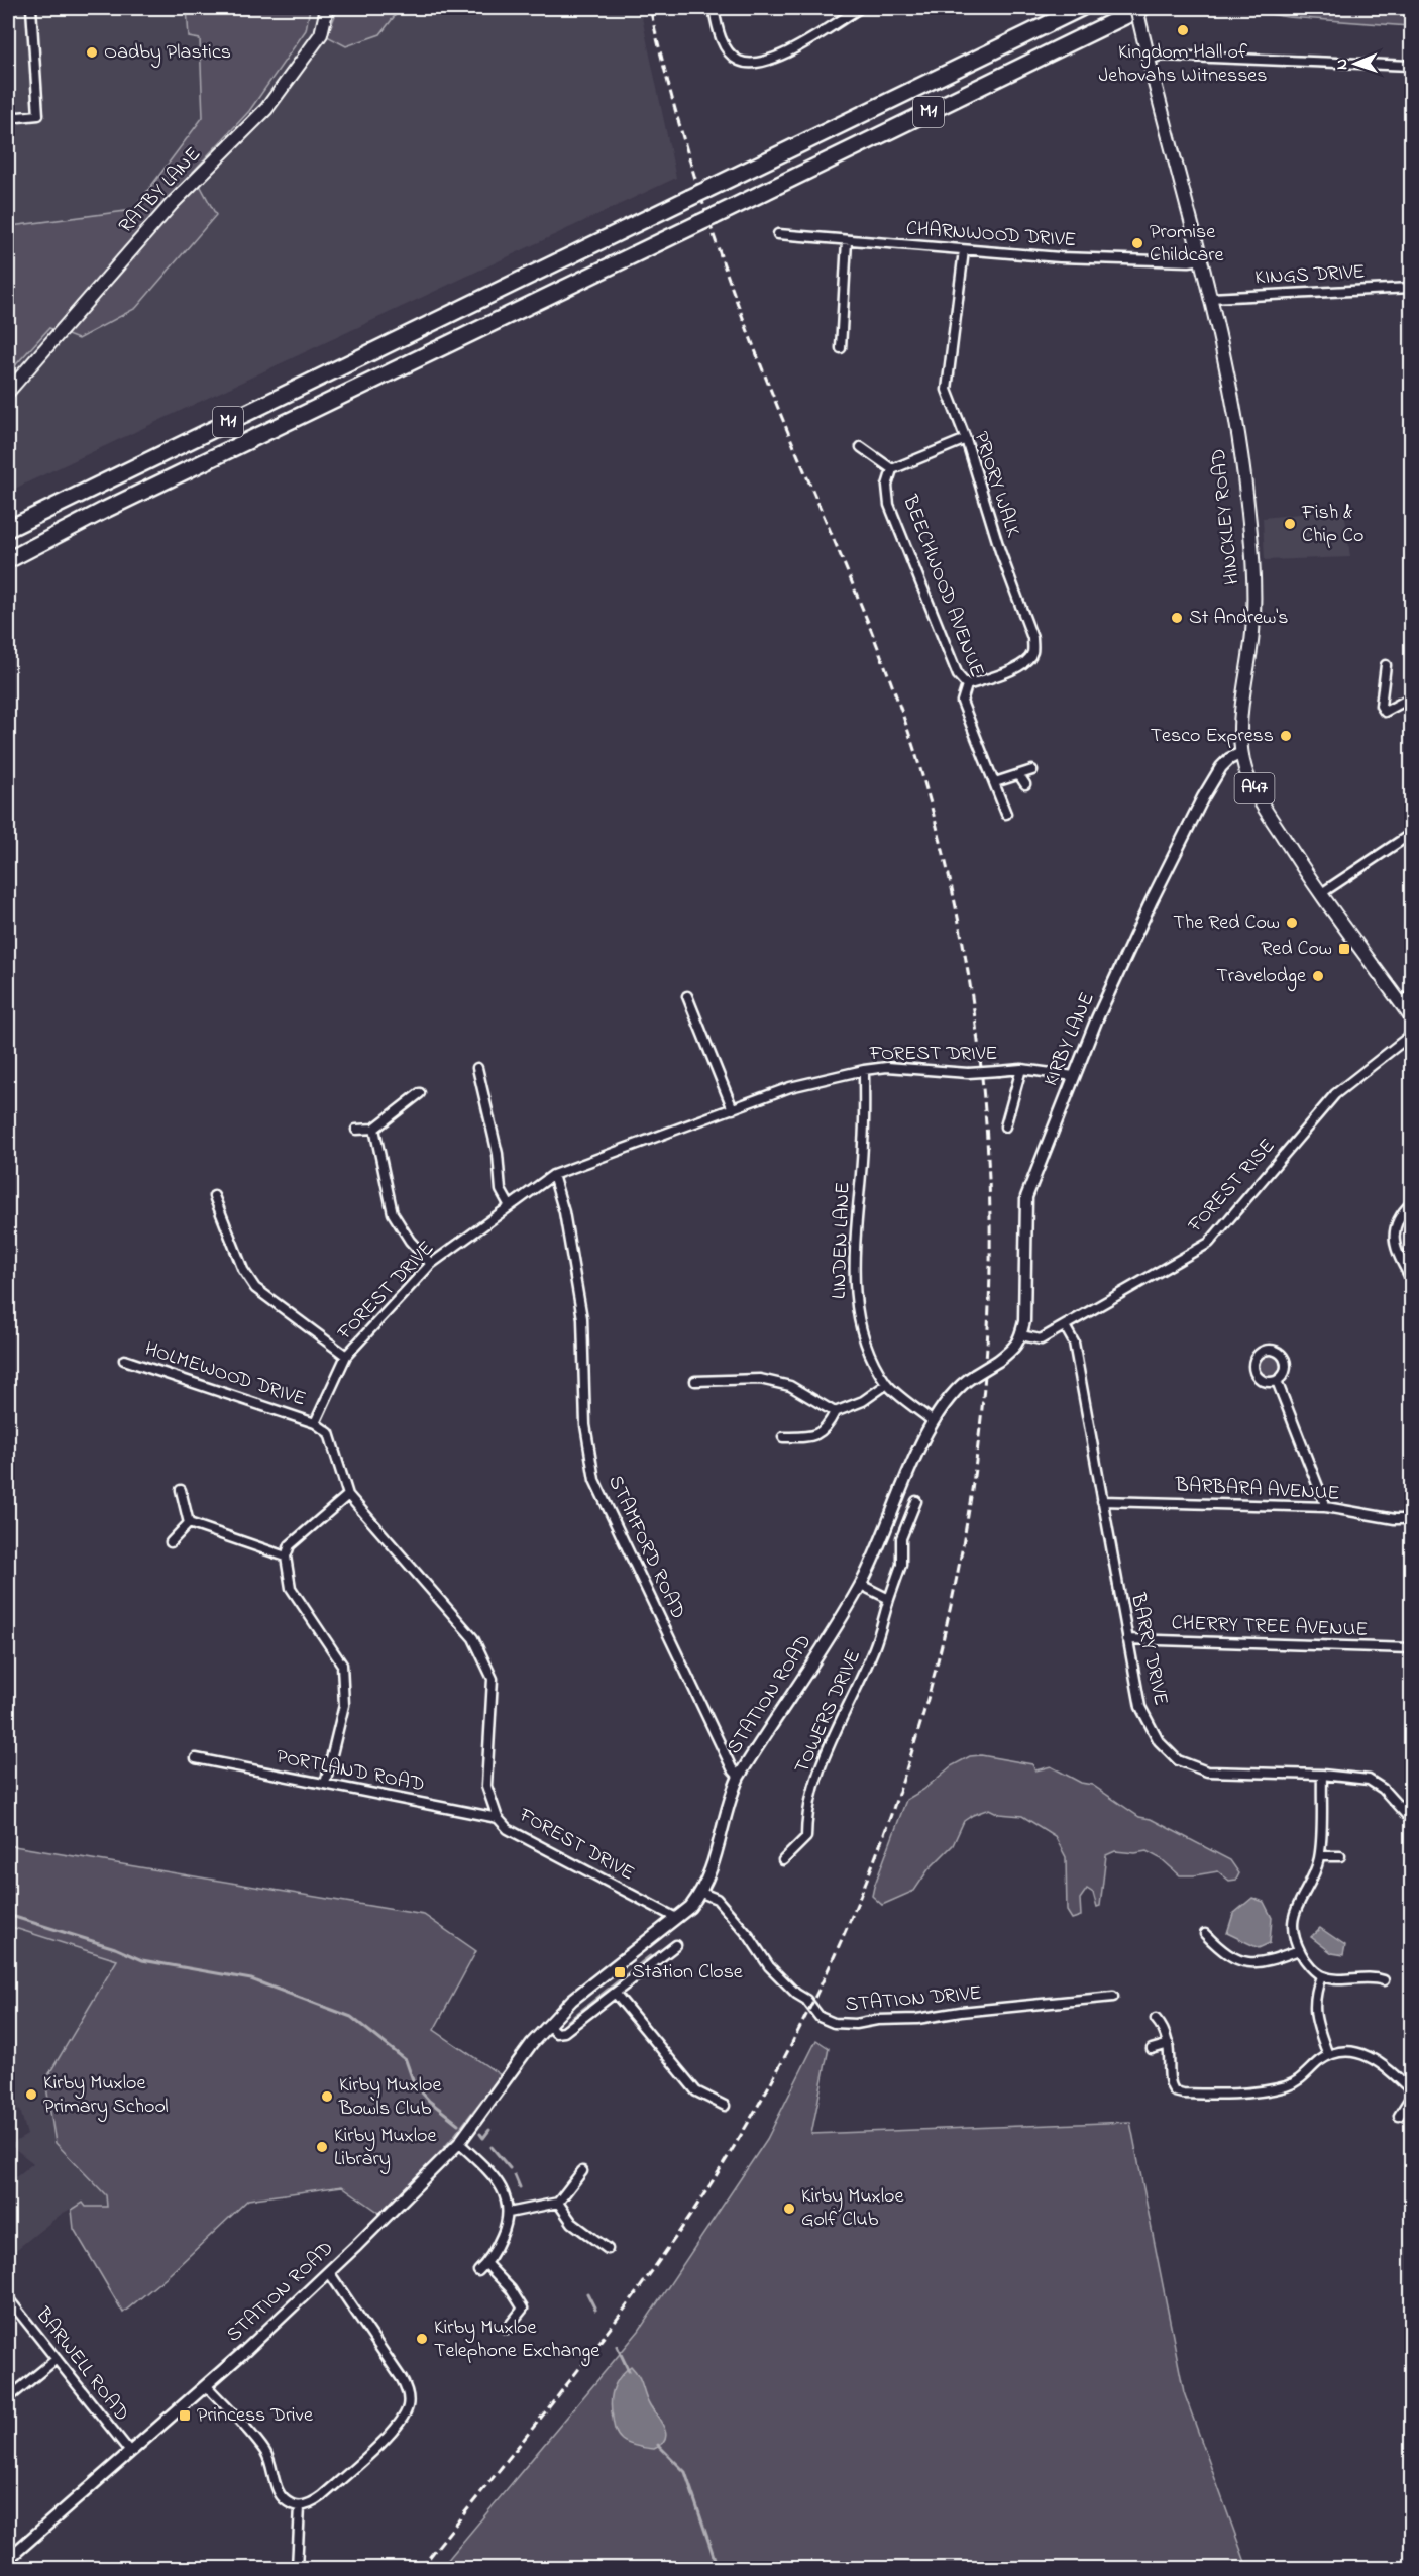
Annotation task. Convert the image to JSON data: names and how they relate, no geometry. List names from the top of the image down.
{
  "streets": {
    "highway": ["M1"],
    "main road": ["RATBY LANE", "HINCKLEY ROAD", "A47"],
    "street": [
      "CHARNWOOD DRIVE",
      "KINGS DRIVE",
      "PRIORY WALK",
      "BEECHWOOD AVENUE",
      "KIRBY LANE",
      "FOREST DRIVE",
      "FOREST RISE",
      "LINDEN LANE",
      "HOLMEWOOD DRIVE",
      "BARBARA AVENUE",
      "STAMFORD ROAD",
      "CHERRY TREE AVENUE",
      "BARRY DRIVE",
      "STATION ROAD",
      "TOWERS DRIVE",
      "PORTLAND ROAD",
      "STATION DRIVE",
      "BARWELL ROAD"
    ]
  },
  "crossings": [
    ["CHARNWOOD DRIVE", "PRIORY WALK"],
    ["CHARNWOOD DRIVE", "HINCKLEY ROAD"],
    ["KINGS DRIVE", "HINCKLEY ROAD"],
    ["PRIORY WALK", "BEECHWOOD AVENUE"],
    ["HINCKLEY ROAD", "KIRBY LANE"],
    ["KIRBY LANE", "FOREST DRIVE"],
    ["KIRBY LANE", "FOREST RISE"],
    ["KIRBY LANE", "STATION ROAD"],
    ["FOREST DRIVE", "LINDEN LANE"],
    ["FOREST DRIVE", "HOLMEWOOD DRIVE"],
    ["FOREST DRIVE", "STAMFORD ROAD"],
    ["FOREST DRIVE", "STATION ROAD"],
    ["FOREST DRIVE", "PORTLAND ROAD"],
    ["FOREST RISE", "BARRY DRIVE"],
    ["FOREST RISE", "STATION ROAD"],
    ["LINDEN LANE", "STATION ROAD"],
    ["BARBARA AVENUE", "BARRY DRIVE"],
    ["STAMFORD ROAD", "STATION ROAD"],
    ["CHERRY TREE AVENUE", "BARRY DRIVE"],
    ["STATION ROAD", "STATION DRIVE"],
    ["STATION ROAD", "BARWELL ROAD"]
  ],
  "places": {
    "other": [
      "Kingdom Hall of Jehovahs Witnesses",
      "Oadby Plastics",
      "Promise Childcare",
      "Fish & Chip Co",
      "St Andrew's",
      "Tesco Express",
      "The Red Cow",
      "Travelodge",
      "Kirby Muxloe Primary School",
      "Kirby Muxloe Bowls Club",
      "Kirby Muxloe Library",
      "Kirby Muxloe Golf Club",
      "Kirby Muxloe Telephone Exchange"
    ],
    "transit": ["Red Cow", "Station Close", "Princess Drive"]
  },
  "north": "left"
}
